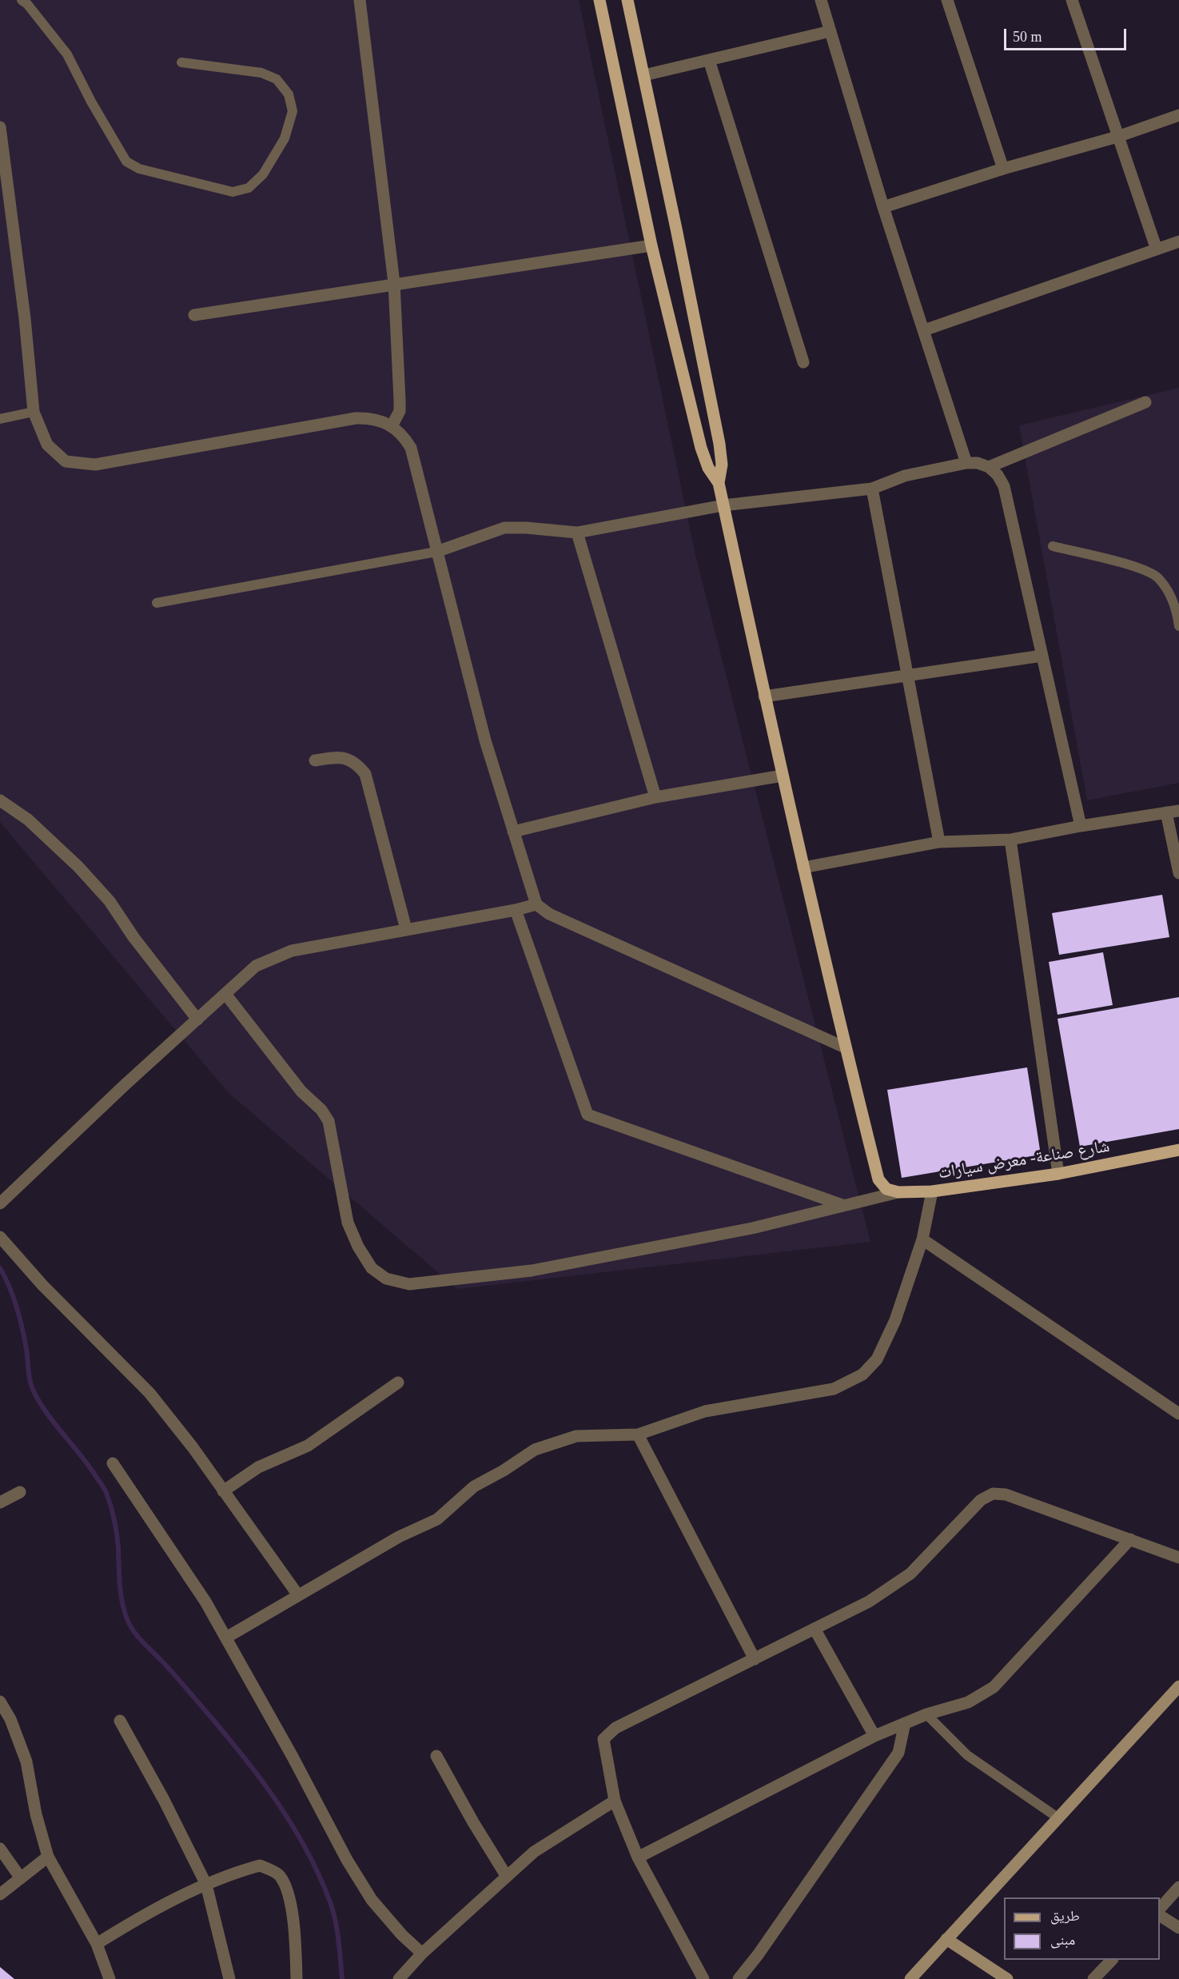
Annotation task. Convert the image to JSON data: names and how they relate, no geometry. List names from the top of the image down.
{
  "streets": {
    "main road": ["شارع صناعة- معرض سيارات"]
  },
  "legend": ["طريق", "مبنى"],
  "scale_bar": "50 m"
}
